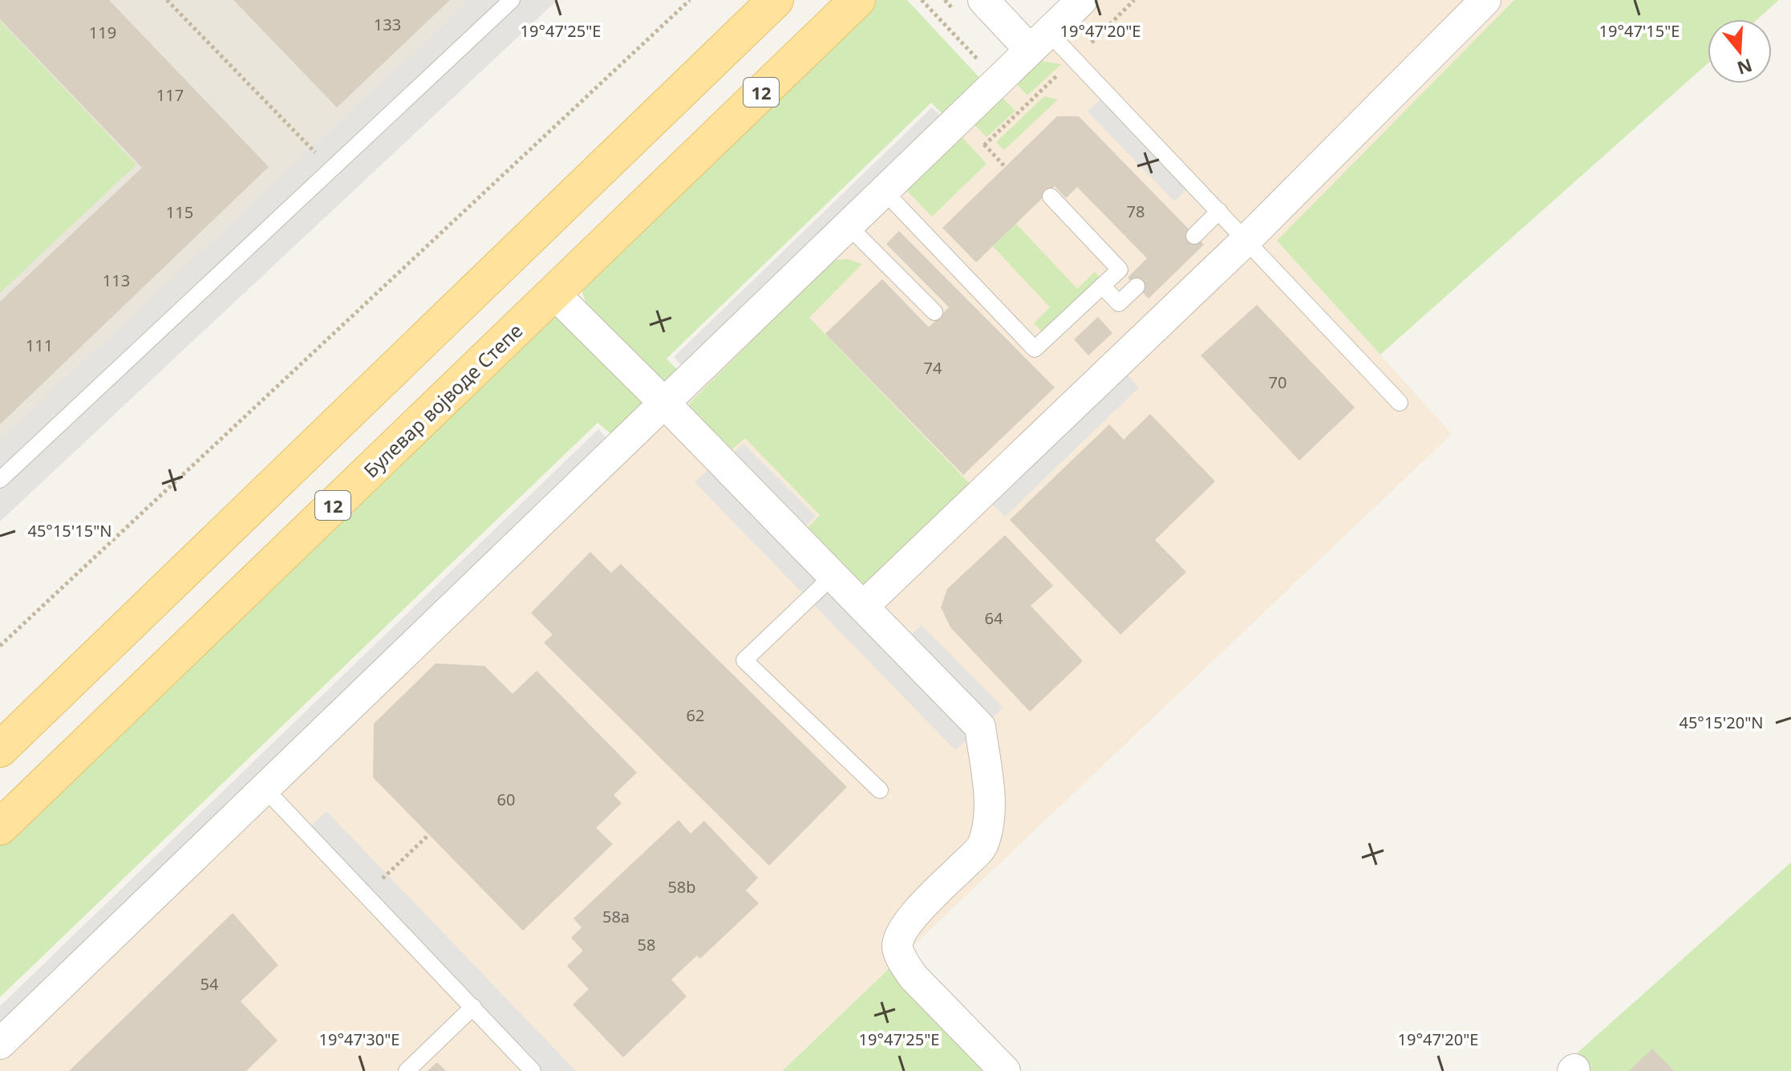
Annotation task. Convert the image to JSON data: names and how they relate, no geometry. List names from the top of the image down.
{
  "streets": {
    "main road": ["12", "Булевар војводе Степе"]
  },
  "house_numbers": [
    "133",
    "119",
    "117",
    "78",
    "115",
    "113",
    "111",
    "74",
    "70",
    "64",
    "62",
    "60",
    "58b",
    "58a",
    "58",
    "54"
  ],
  "north": "bottom",
  "coordinates": [
    "19°47'25\"E",
    "19°47'20\"E",
    "19°47'15\"E",
    "45°15'15\"N",
    "45°15'20\"N",
    "19°47'30\"E"
  ]
}
